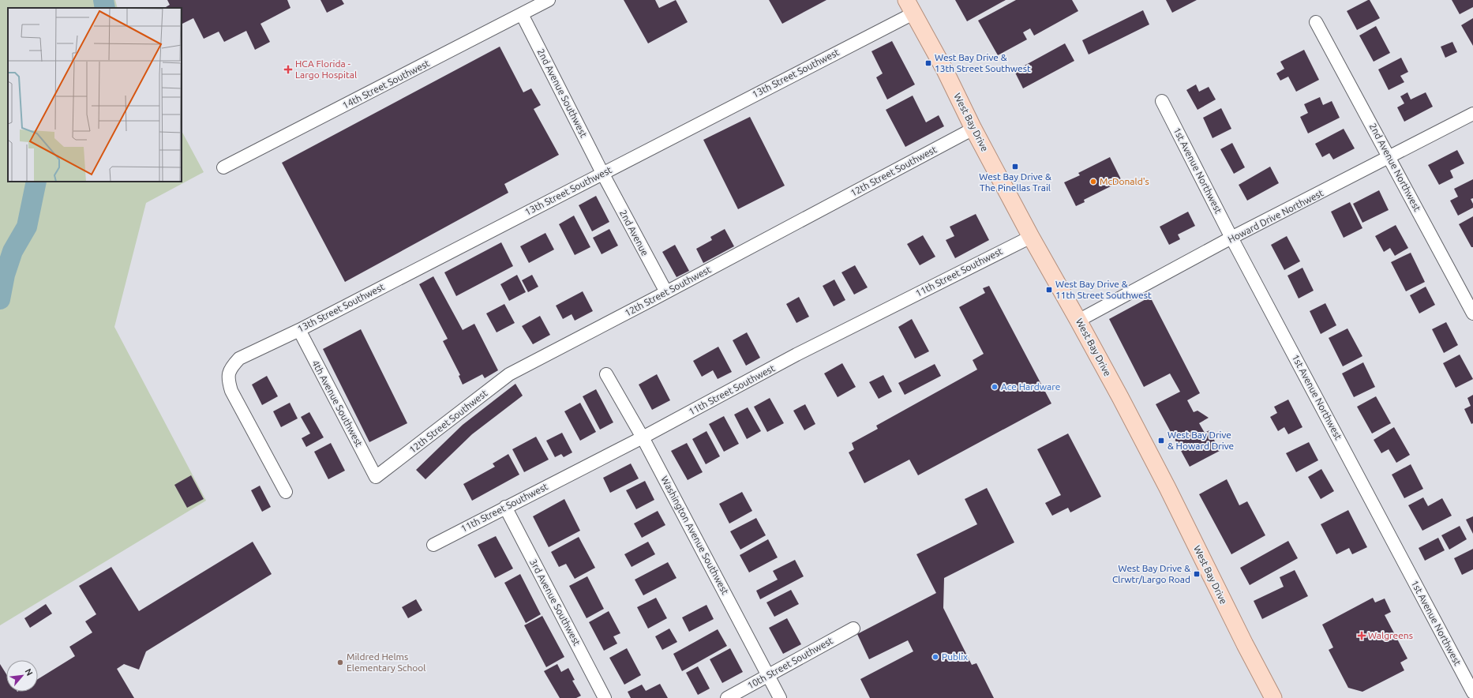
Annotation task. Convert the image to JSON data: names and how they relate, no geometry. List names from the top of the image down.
{
  "streets": {
    "main road": ["West Bay Drive"],
    "street": [
      "13th Street Southwest",
      "14th Street Southwest",
      "2nd Avenue Southwest",
      "2nd Avenue Northwest",
      "1st Avenue Northwest",
      "12th Street Southwest",
      "Howard Drive Northwest",
      "2nd Avenue",
      "11th Street Southwest",
      "4th Avenue Southwest",
      "Washington Avenue Southwest",
      "3rd Avenue Southwest",
      "10th Street Southwest"
    ]
  },
  "crossings": [
    ["13th Street Southwest", "2nd Avenue Southwest"],
    ["13th Street Southwest", "West Bay Drive"],
    ["13th Street Southwest", "2nd Avenue"],
    ["13th Street Southwest", "4th Avenue Southwest"],
    ["14th Street Southwest", "2nd Avenue Southwest"],
    ["2nd Avenue Southwest", "2nd Avenue"],
    ["West Bay Drive", "12th Street Southwest"],
    ["West Bay Drive", "Howard Drive Northwest"],
    ["West Bay Drive", "11th Street Southwest"],
    ["2nd Avenue Northwest", "Howard Drive Northwest"],
    ["1st Avenue Northwest", "Howard Drive Northwest"],
    ["12th Street Southwest", "2nd Avenue"],
    ["12th Street Southwest", "4th Avenue Southwest"],
    ["11th Street Southwest", "Washington Avenue Southwest"],
    ["11th Street Southwest", "3rd Avenue Southwest"],
    ["Washington Avenue Southwest", "10th Street Southwest"]
  ],
  "places": {
    "transit": [
      "West Bay Drive & 13th Street Southwest",
      "West Bay Drive & The Pinellas Trail",
      "West Bay Drive & 11th Street Southwest",
      "West Bay Drive & Howard Drive",
      "West Bay Drive & Clrwtr/Largo Road"
    ],
    "health": ["HCA Florida - Largo Hospital", "Walgreens"],
    "other": [
      "McDonald's",
      "Ace Hardware",
      "Publix",
      "Mildred Helms Elementary School"
    ]
  },
  "north": "top right"
}
